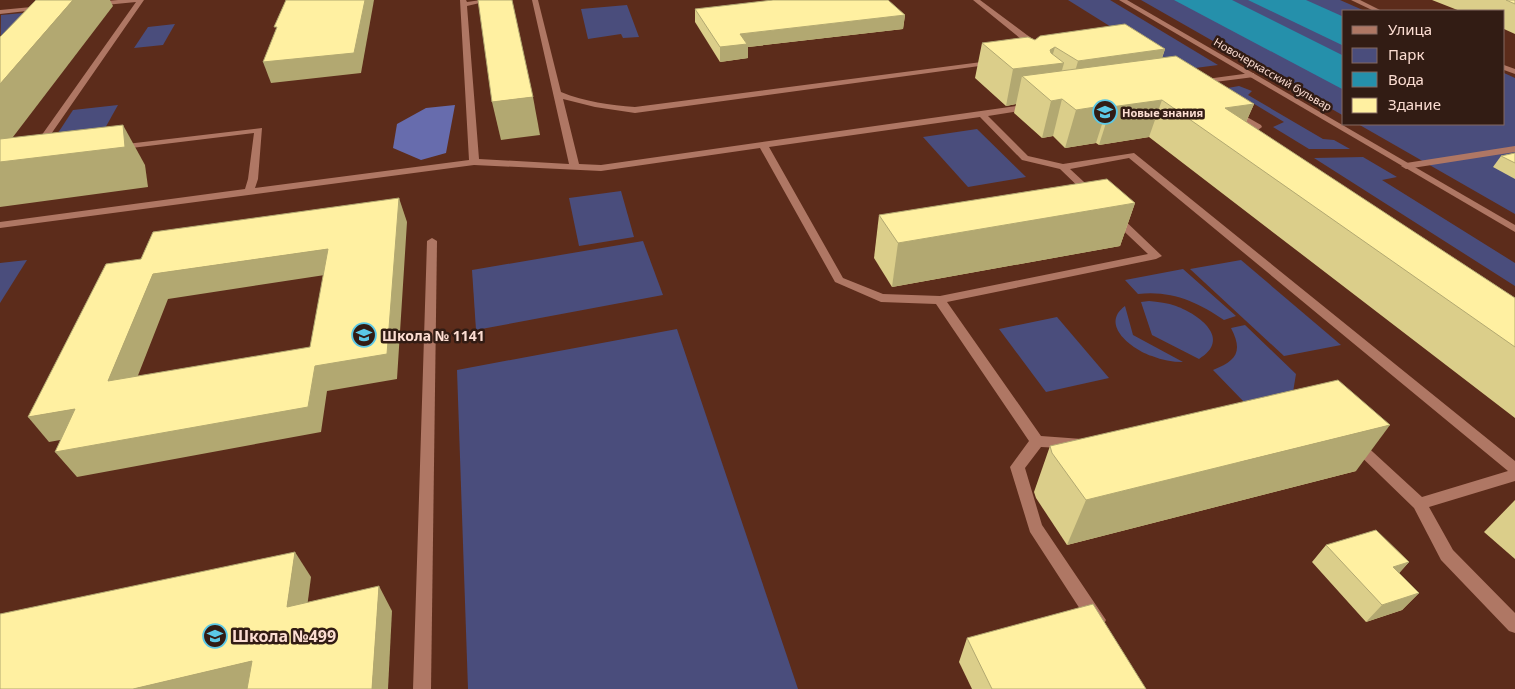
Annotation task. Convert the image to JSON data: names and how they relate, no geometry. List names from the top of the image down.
{
  "streets": {
    "street": ["Новочеркасский бульвар"]
  },
  "places": {
    "school or university": ["Новые знания", "Школа № 1141", "Школа №499"]
  },
  "legend": [
    "Улица",
    "Парк",
    "Вода",
    "Здание"
  ]
}
